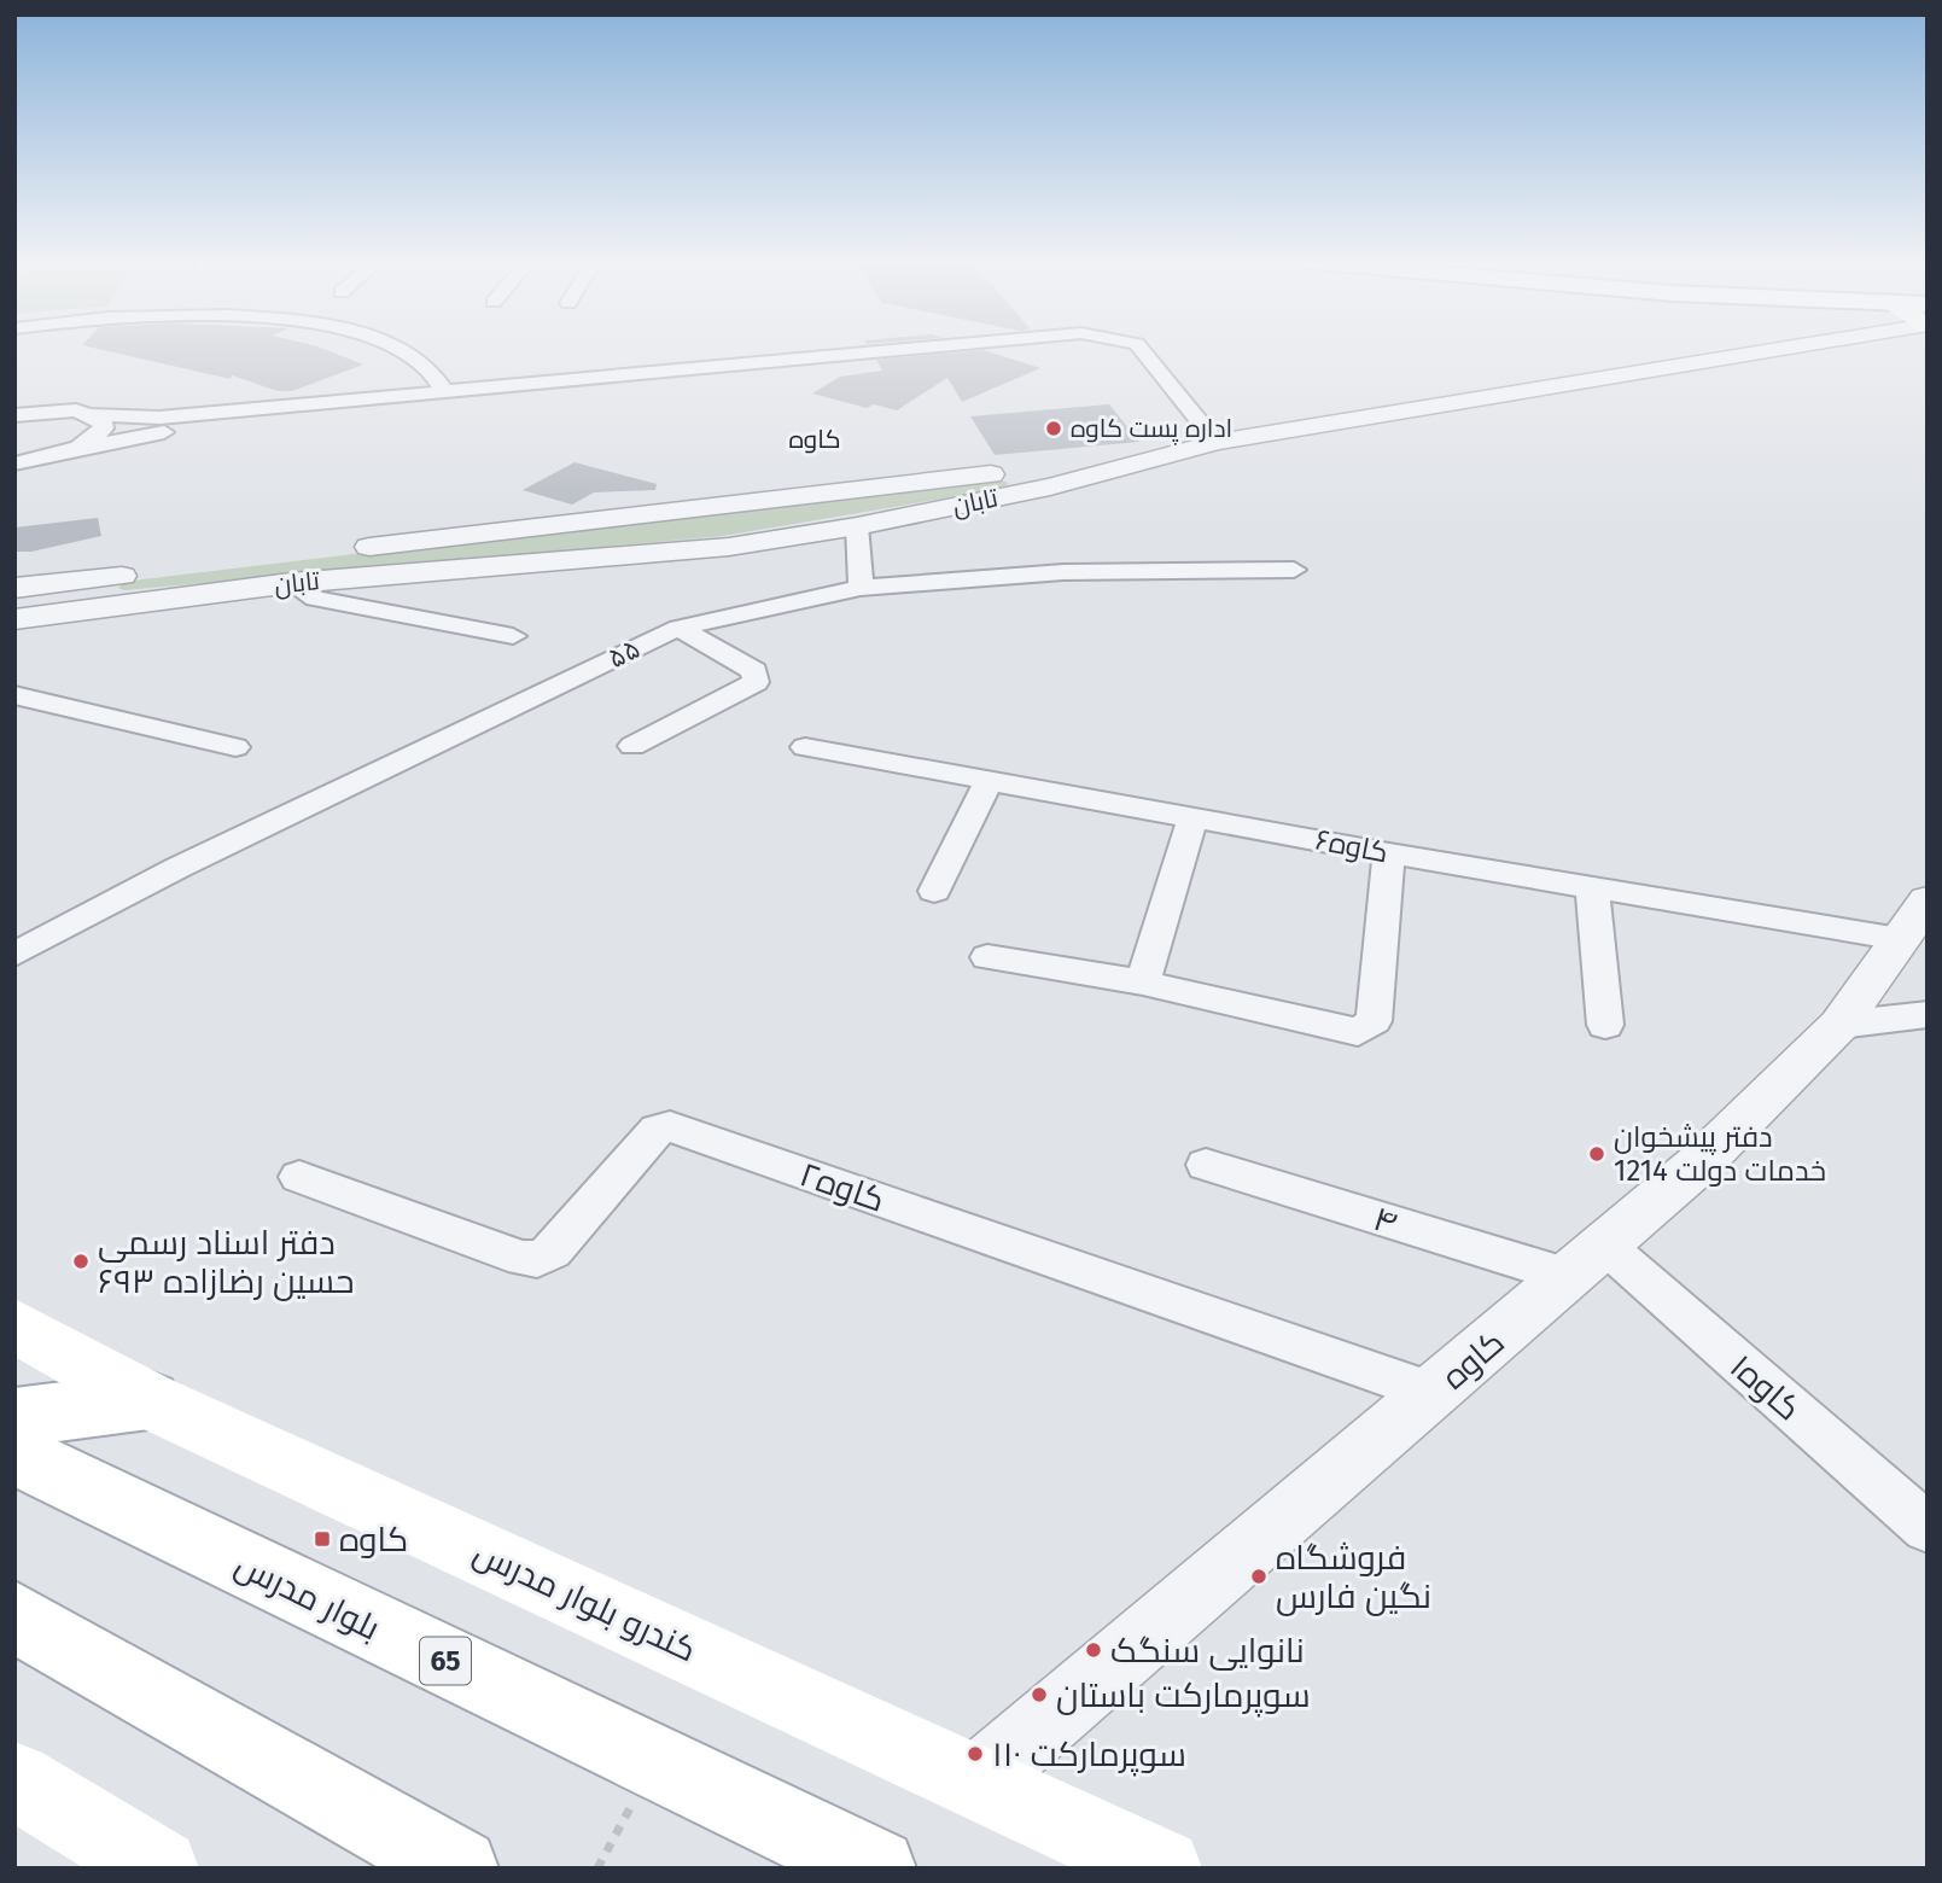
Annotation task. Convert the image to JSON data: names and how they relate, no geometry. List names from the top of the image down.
{
  "streets": {
    "main road": ["بلوار مدرس", "کندرو بلوار مدرس", "65"],
    "street": [
      "تابان",
      "۵۵",
      "کاوه۶",
      "کاوه۲",
      "۴",
      "کاوه",
      "کاوه۱"
    ]
  },
  "crossings": [
    ["کاوه۶", "کاوه"],
    ["کاوه۲", "کاوه"],
    ["۴", "کاوه"],
    ["۴", "کاوه۱"],
    ["کاوه", "کاوه۱"],
    ["کاوه", "کندرو بلوار مدرس"]
  ],
  "districts": ["کاوه"],
  "places": {
    "other": [
      "اداره پست کاوه",
      "دفتر پیشخوان خدمات دولت 1214",
      "دفتر اسناد رسمی ۶۹۳ حسین رضازاده",
      "فروشگاه نگین فارس",
      "نانوایی سنگک",
      "سوپرمارکت باستان",
      "سوپرمارکت ۱۱۰"
    ],
    "transit": ["کاوه"]
  }
}
